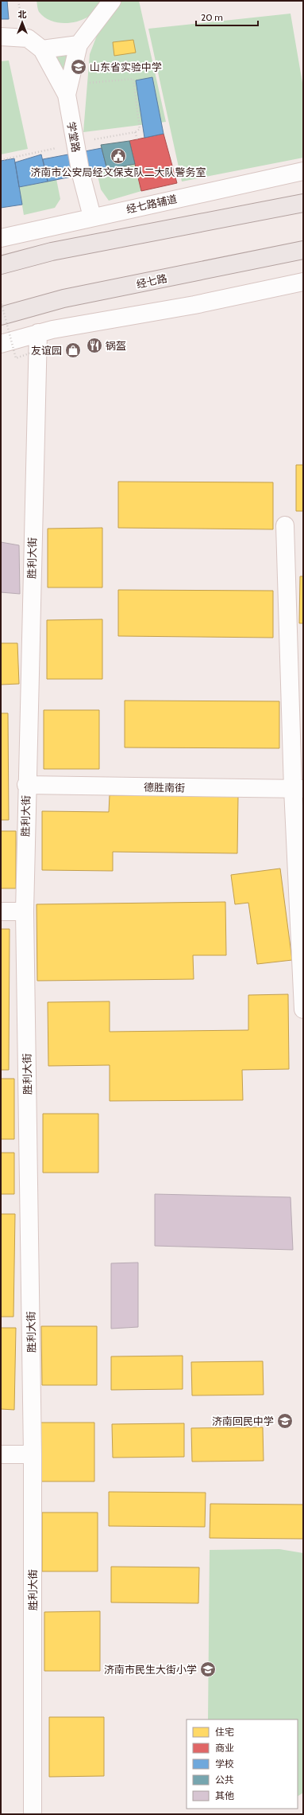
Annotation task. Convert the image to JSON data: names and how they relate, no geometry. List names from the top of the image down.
{
  "streets": {
    "main road": ["经七路"],
    "street": [
      "学堂路",
      "经七路辅道",
      "胜利大街",
      "德胜南街"
    ]
  },
  "crossings": [
    ["学堂路", "经七路辅道"],
    ["胜利大街", "德胜南街"]
  ],
  "places": {
    "school or university": ["山东省实验中学", "济南回民中学", "济南市民生大街小学"],
    "public building": ["济南市公安局经文保支队二大队警务室"],
    "restaurant": ["锅盔"],
    "shop": ["友谊园"]
  },
  "legend": [
    "住宅",
    "商业",
    "学校",
    "公共",
    "其他"
  ],
  "scale_bar": "20 m",
  "north": "top"
}
